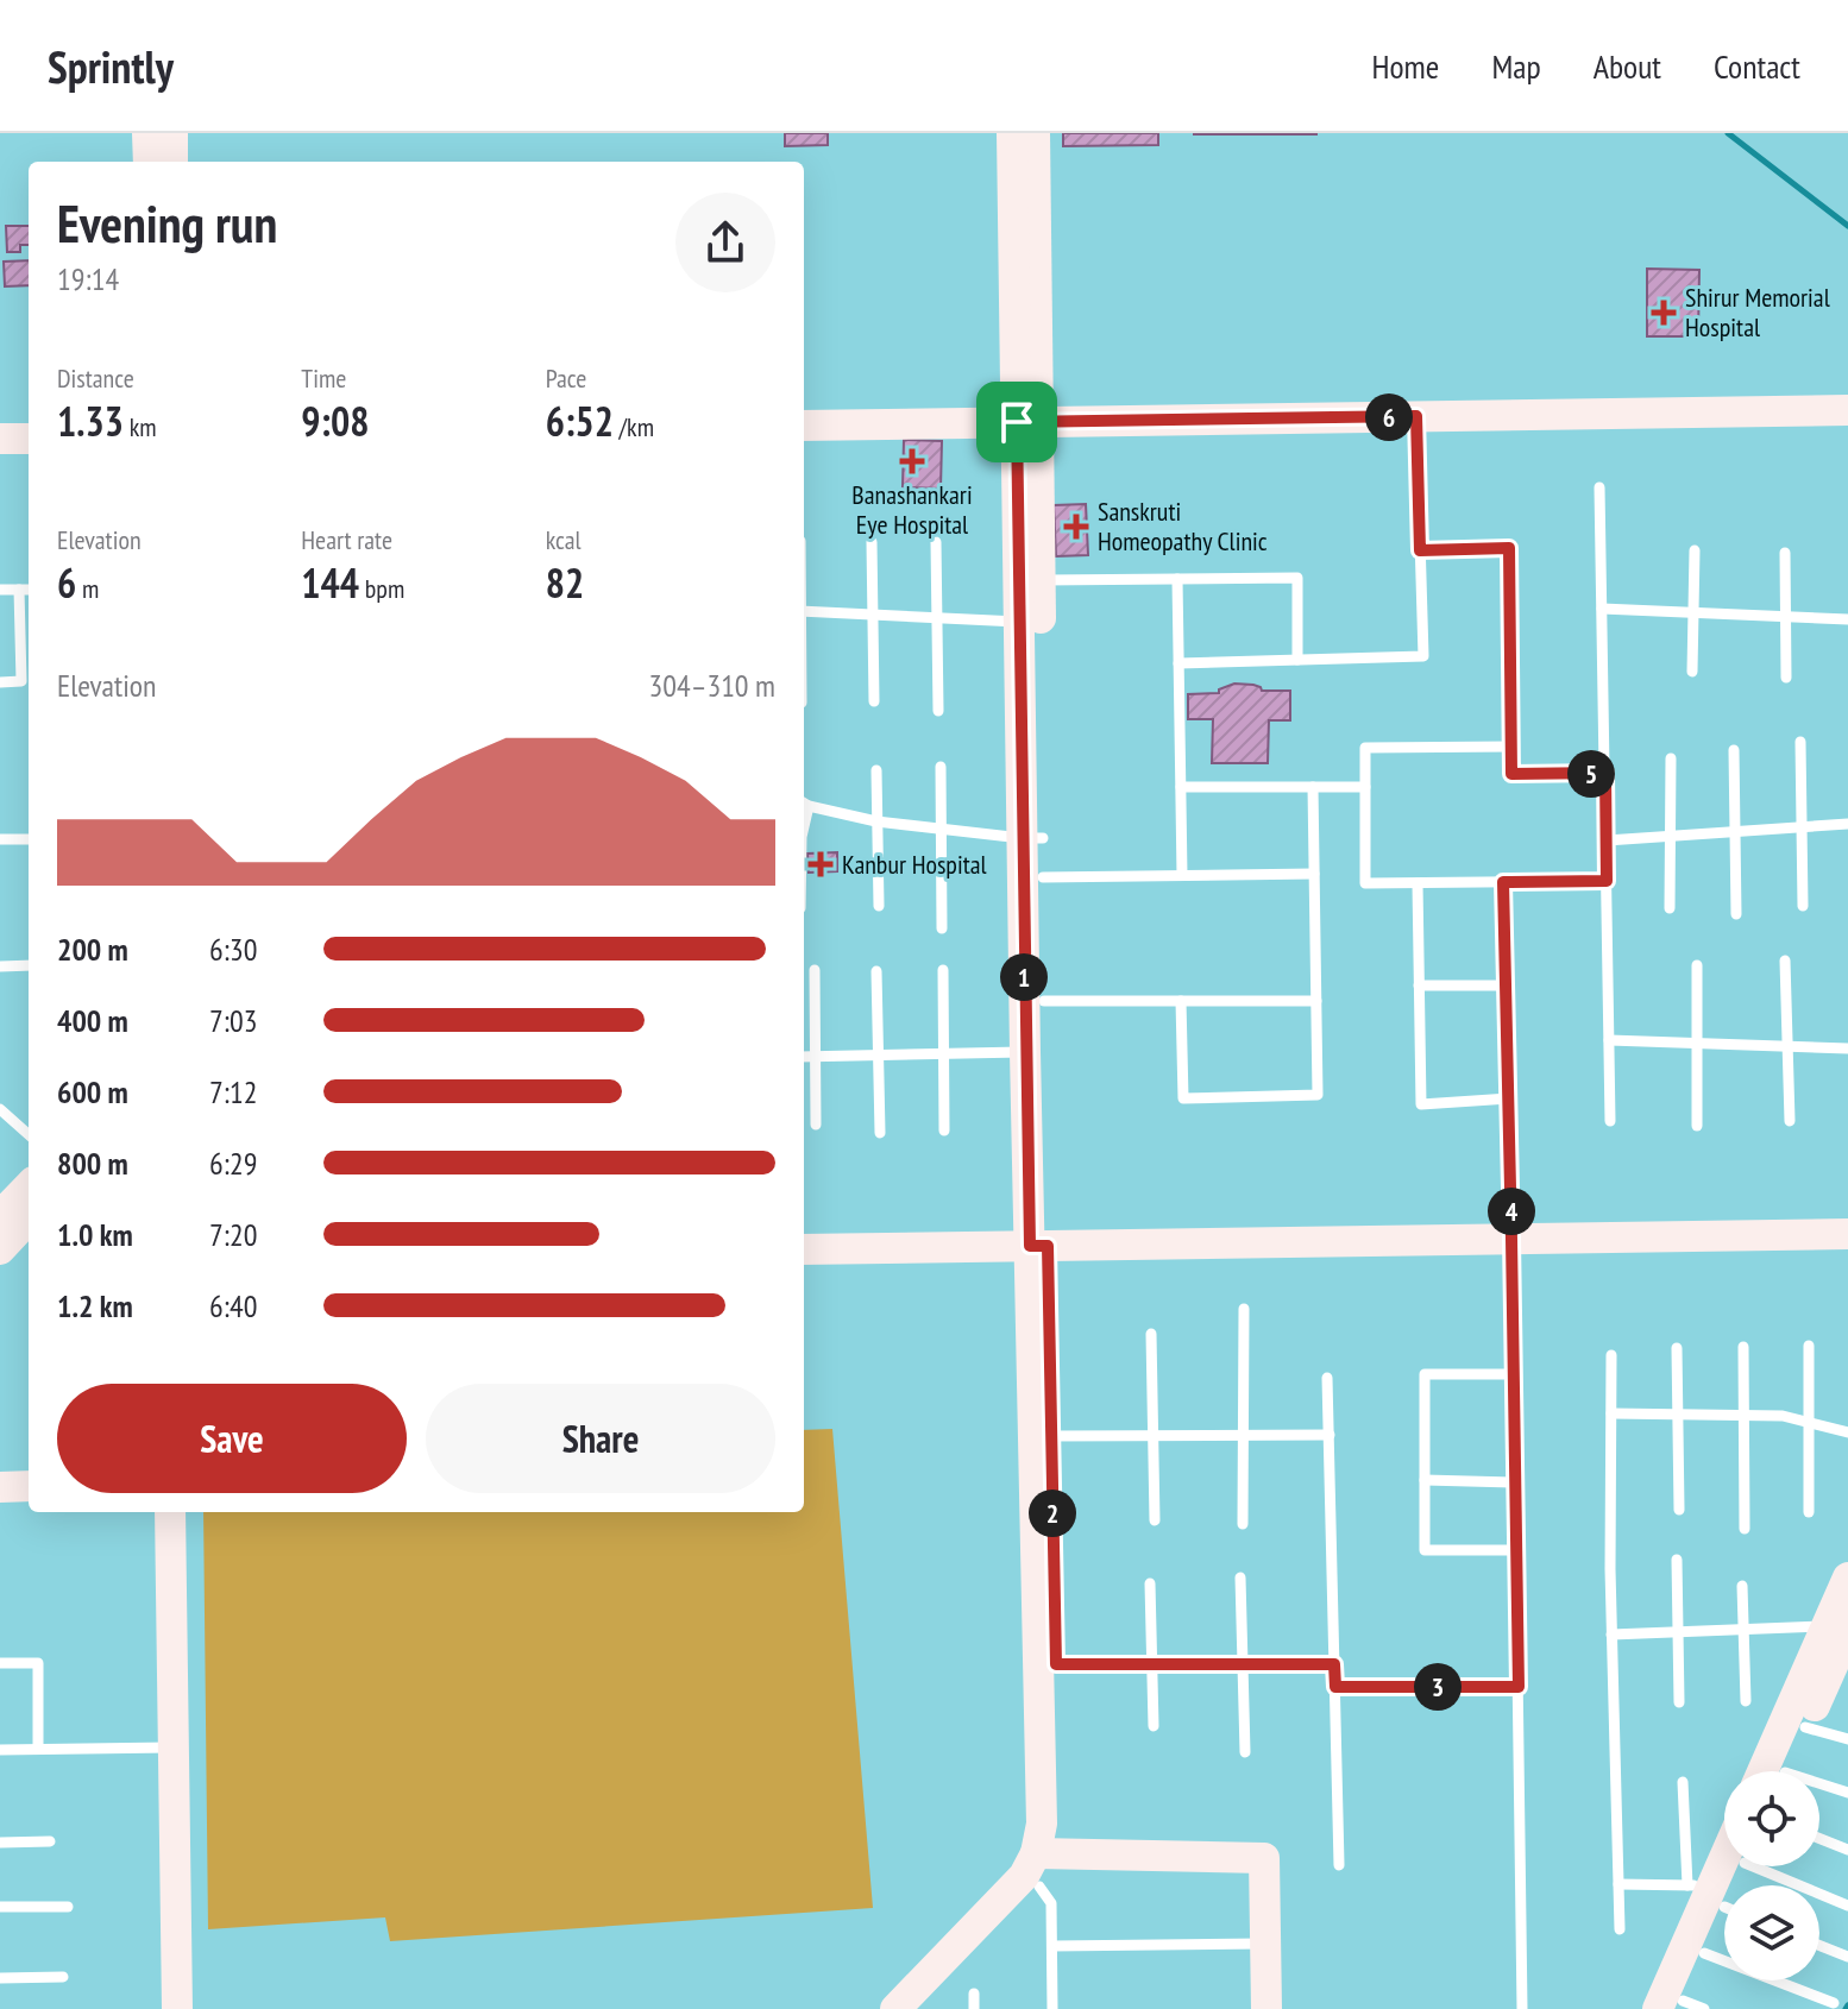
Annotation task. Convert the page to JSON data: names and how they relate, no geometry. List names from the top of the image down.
{
  "places": {
    "health": [
      "Shirur Memorial Hospital",
      "Banashankari Eye Hospital",
      "Sanskruti Homeopathy Clinic",
      "Kanbur Hospital"
    ]
  },
  "page": {
    "header": "Sprintly",
    "nav": [
      "Home",
      "Map",
      "About",
      "Contact"
    ],
    "heading": ["Evening run", "19:14"],
    "stats": [
      ["Distance", "1.33 km"],
      ["Time", "9:08"],
      ["Pace", "6:52 /km"],
      ["Elevation", "6 m"],
      ["Heart rate", "144 bpm"],
      ["kcal", "82"]
    ],
    "pins": [
      "6",
      "5",
      "1",
      "4",
      "2",
      "3"
    ],
    "chart": ["Elevation", "304–310 m"],
    "list": [
      {
        "name": "200 m",
        "note": "6:30"
      },
      {
        "name": "400 m",
        "note": "7:03"
      },
      {
        "name": "600 m",
        "note": "7:12"
      },
      {
        "name": "800 m",
        "note": "6:29"
      },
      {
        "name": "1.0 km",
        "note": "7:20"
      },
      {
        "name": "1.2 km",
        "note": "6:40"
      }
    ],
    "buttons": ["Save", "Share"]
  }
}
